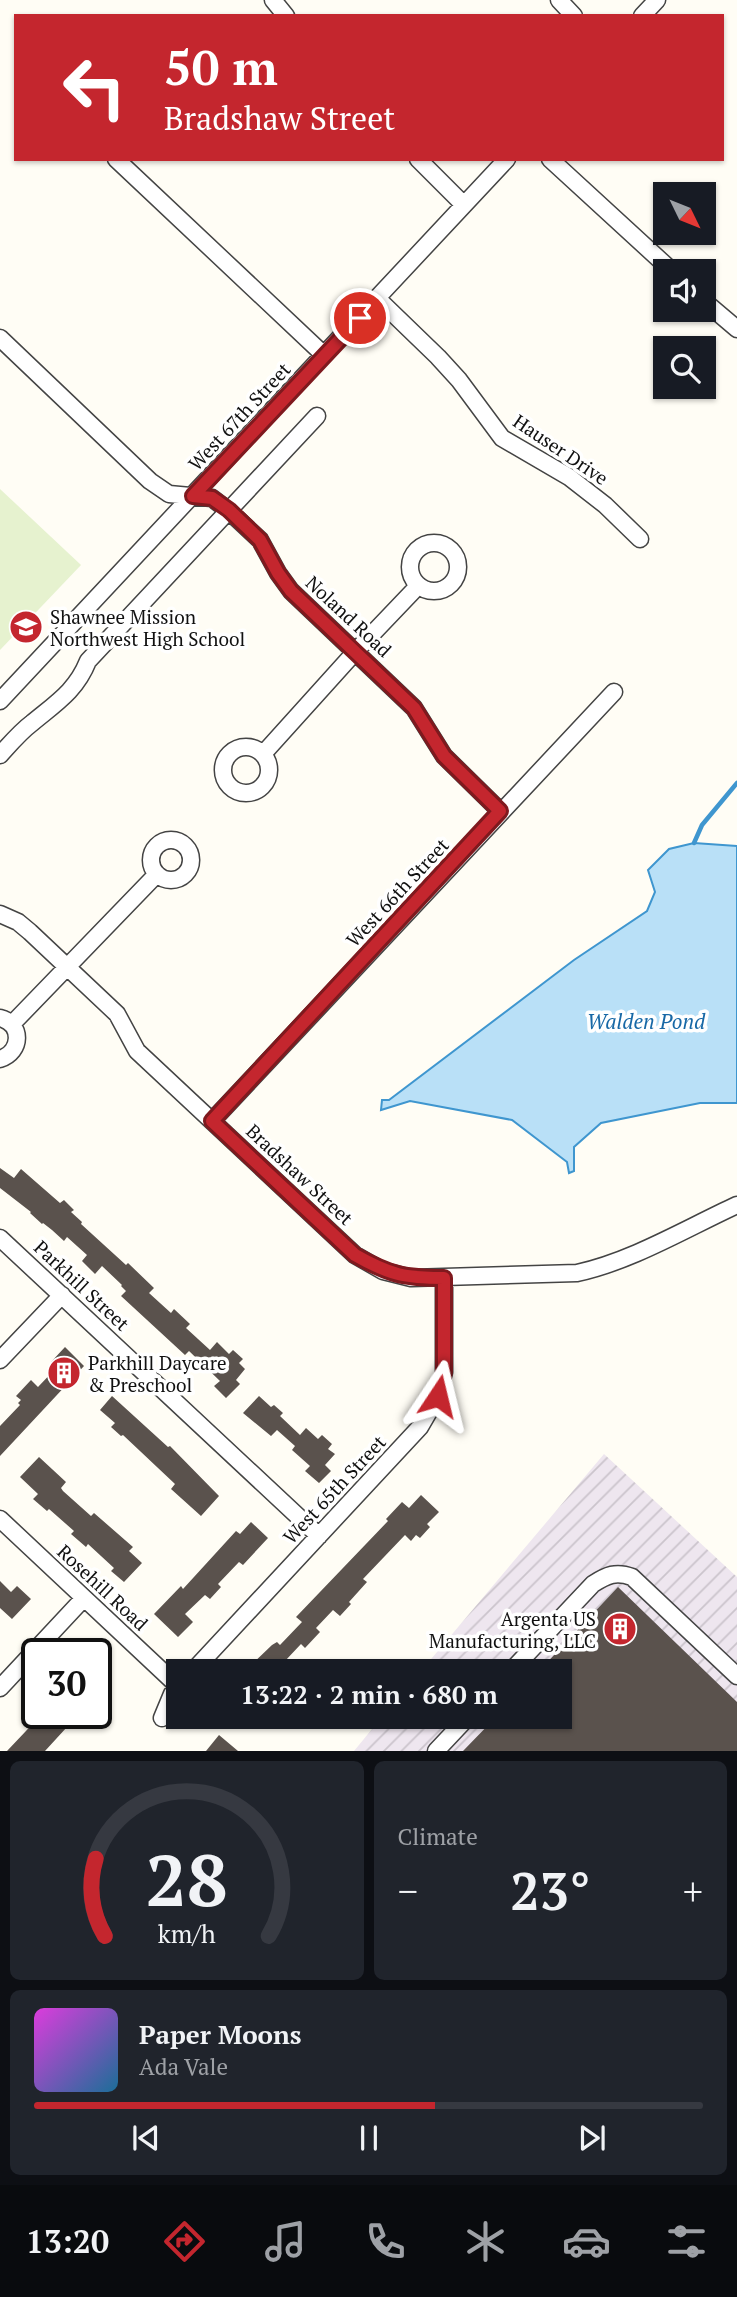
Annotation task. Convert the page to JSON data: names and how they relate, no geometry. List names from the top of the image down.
{
  "streets": {
    "street": [
      "West 67th Street",
      "Hauser Drive",
      "Noland Road",
      "West 66th Street",
      "Bradshaw Street",
      "Parkhill Street",
      "West 65th Street",
      "Rosehill Road"
    ]
  },
  "crossings": [
    ["West 67th Street", "Hauser Drive"],
    ["West 67th Street", "Noland Road"],
    ["Noland Road", "West 66th Street"],
    ["West 66th Street", "Bradshaw Street"],
    ["Bradshaw Street", "West 65th Street"],
    ["Parkhill Street", "West 65th Street"]
  ],
  "water": ["Walden Pond"],
  "places": {
    "school or university": ["Shawnee Mission Northwest High School"],
    "building": ["Parkhill Daycare & Preschool", "Argenta US Manufacturing, LLC"]
  },
  "north": "bottom right",
  "page": {
    "turn": ["50 m", "Bradshaw Street"],
    "limit": "30",
    "trip": "13:22 · 2 min · 680 m",
    "tile": "Climate",
    "heat": ["−", "23°", "+"],
    "song": ["Paper Moons", "Ada Vale"],
    "tabs": "13:20",
    "gauge": ["28", "km/h"]
  }
}
